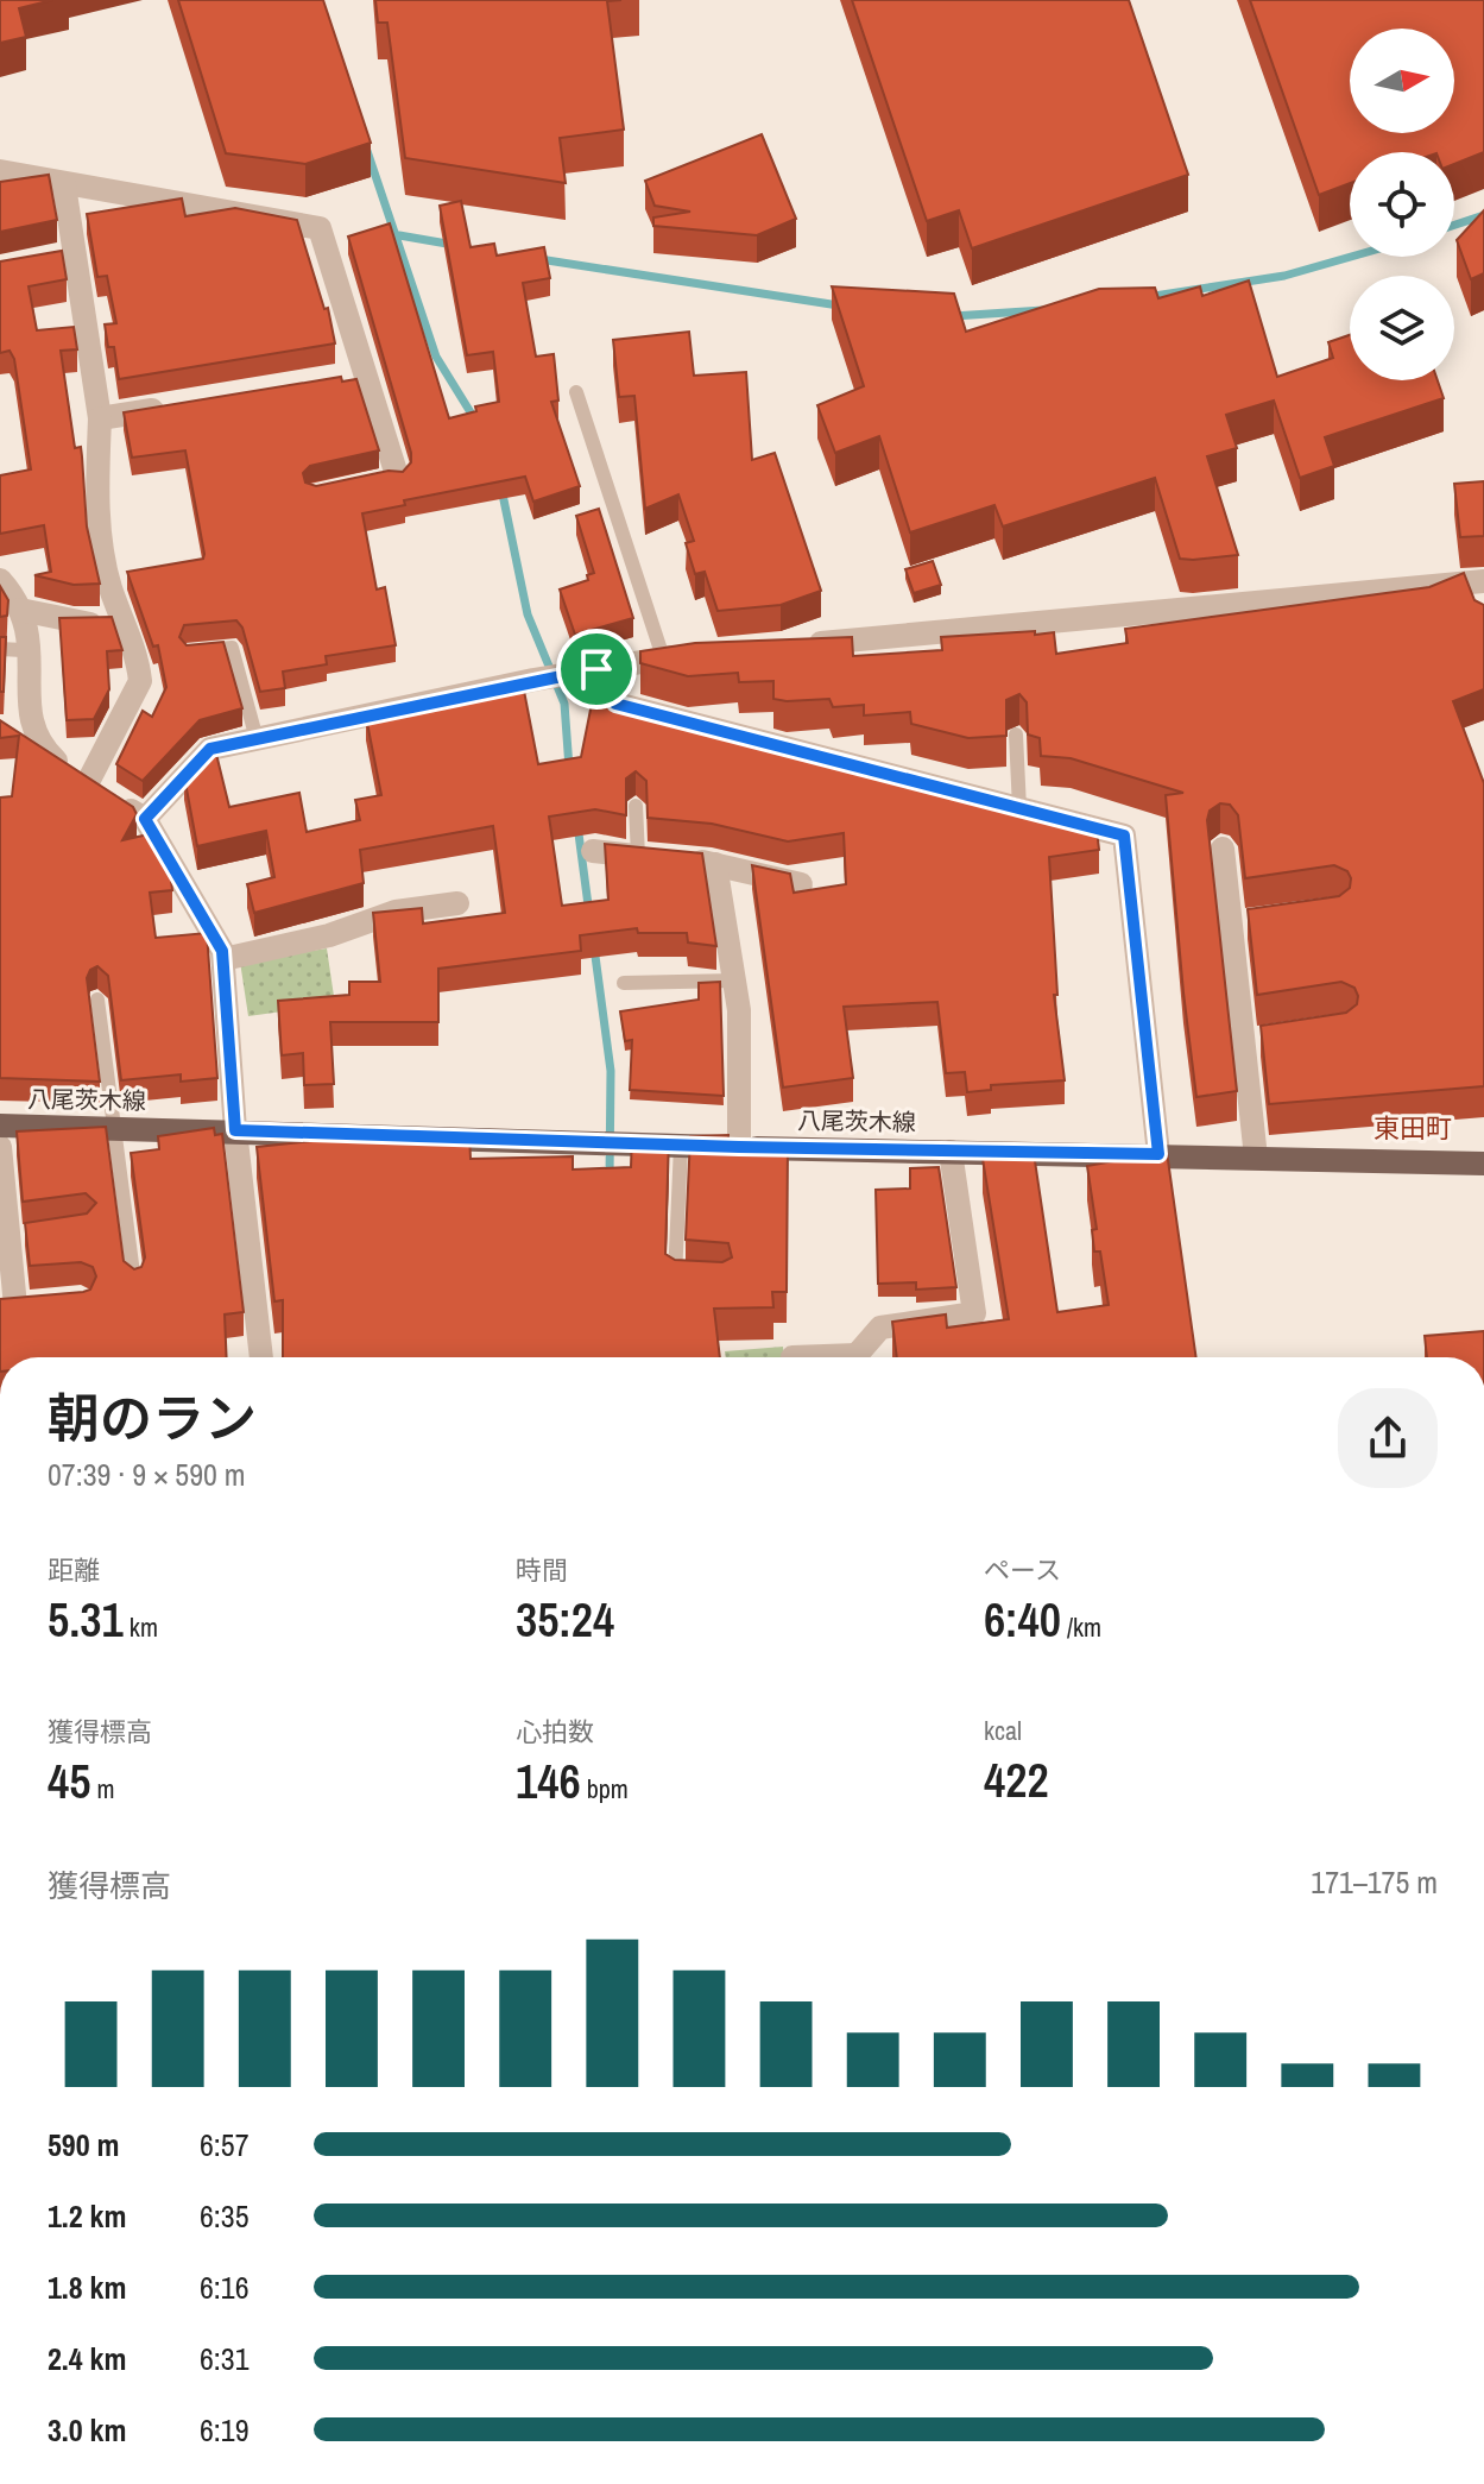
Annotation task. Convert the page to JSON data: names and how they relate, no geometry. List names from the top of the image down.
{
  "streets": {
    "main road": ["八尾茨木線"]
  },
  "districts": ["東田町"],
  "north": "right",
  "page": {
    "heading": ["朝のラン", "07:39 · 9 × 590 m"],
    "stats": [
      ["距離", "5.31 km"],
      ["時間", "35:24"],
      ["ペース", "6:40 /km"],
      ["獲得標高", "45 m"],
      ["心拍数", "146 bpm"],
      ["kcal", "422"]
    ],
    "chart": ["獲得標高", "171–175 m"],
    "list": [
      {
        "name": "590 m",
        "note": "6:57"
      },
      {
        "name": "1.2 km",
        "note": "6:35"
      },
      {
        "name": "1.8 km",
        "note": "6:16"
      },
      {
        "name": "2.4 km",
        "note": "6:31"
      },
      {
        "name": "3.0 km",
        "note": "6:19"
      }
    ]
  }
}
